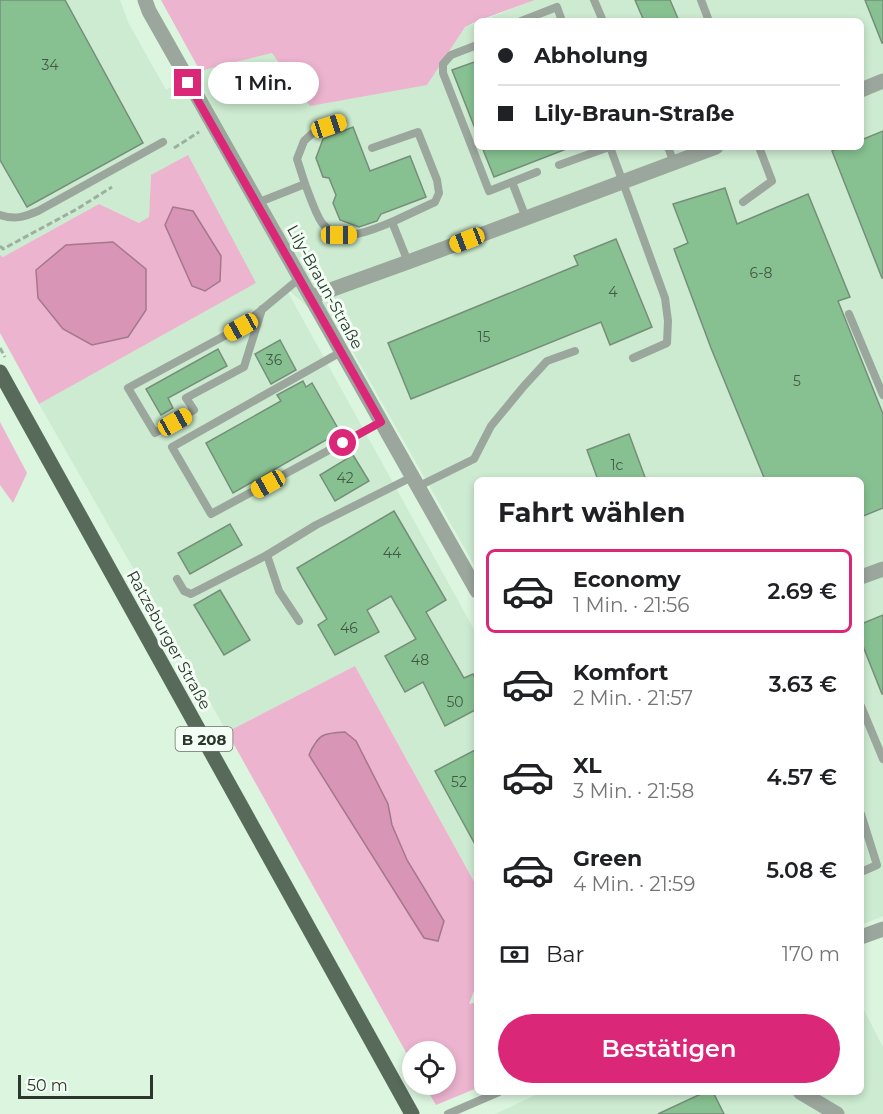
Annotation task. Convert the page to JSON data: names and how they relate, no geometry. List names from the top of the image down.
{
  "streets": {
    "main road": ["Ratzeburger Straße", "B 208"],
    "street": ["Lily-Braun-Straße"]
  },
  "house_numbers": [
    "34",
    "6-8",
    "4",
    "15",
    "36",
    "5",
    "1c",
    "42",
    "44",
    "46",
    "48",
    "50",
    "52"
  ],
  "scale_bar": "50 m",
  "page": {
    "banner": ["Abholung", "Lily-Braun-Straße"],
    "bubble": "1 Min.",
    "heading": "Fahrt wählen",
    "list": [
      {
        "name": "Economy",
        "note": "1 Min. · 21:56",
        "value": "2.69 €"
      },
      {
        "name": "Komfort",
        "note": "2 Min. · 21:57",
        "value": "3.63 €"
      },
      {
        "name": "XL",
        "note": "3 Min. · 21:58",
        "value": "4.57 €"
      },
      {
        "name": "Green",
        "note": "4 Min. · 21:59",
        "value": "5.08 €"
      }
    ],
    "pay": ["Bar", "170 m"],
    "buttons": "Bestätigen",
    "scale": "50 m"
  }
}
